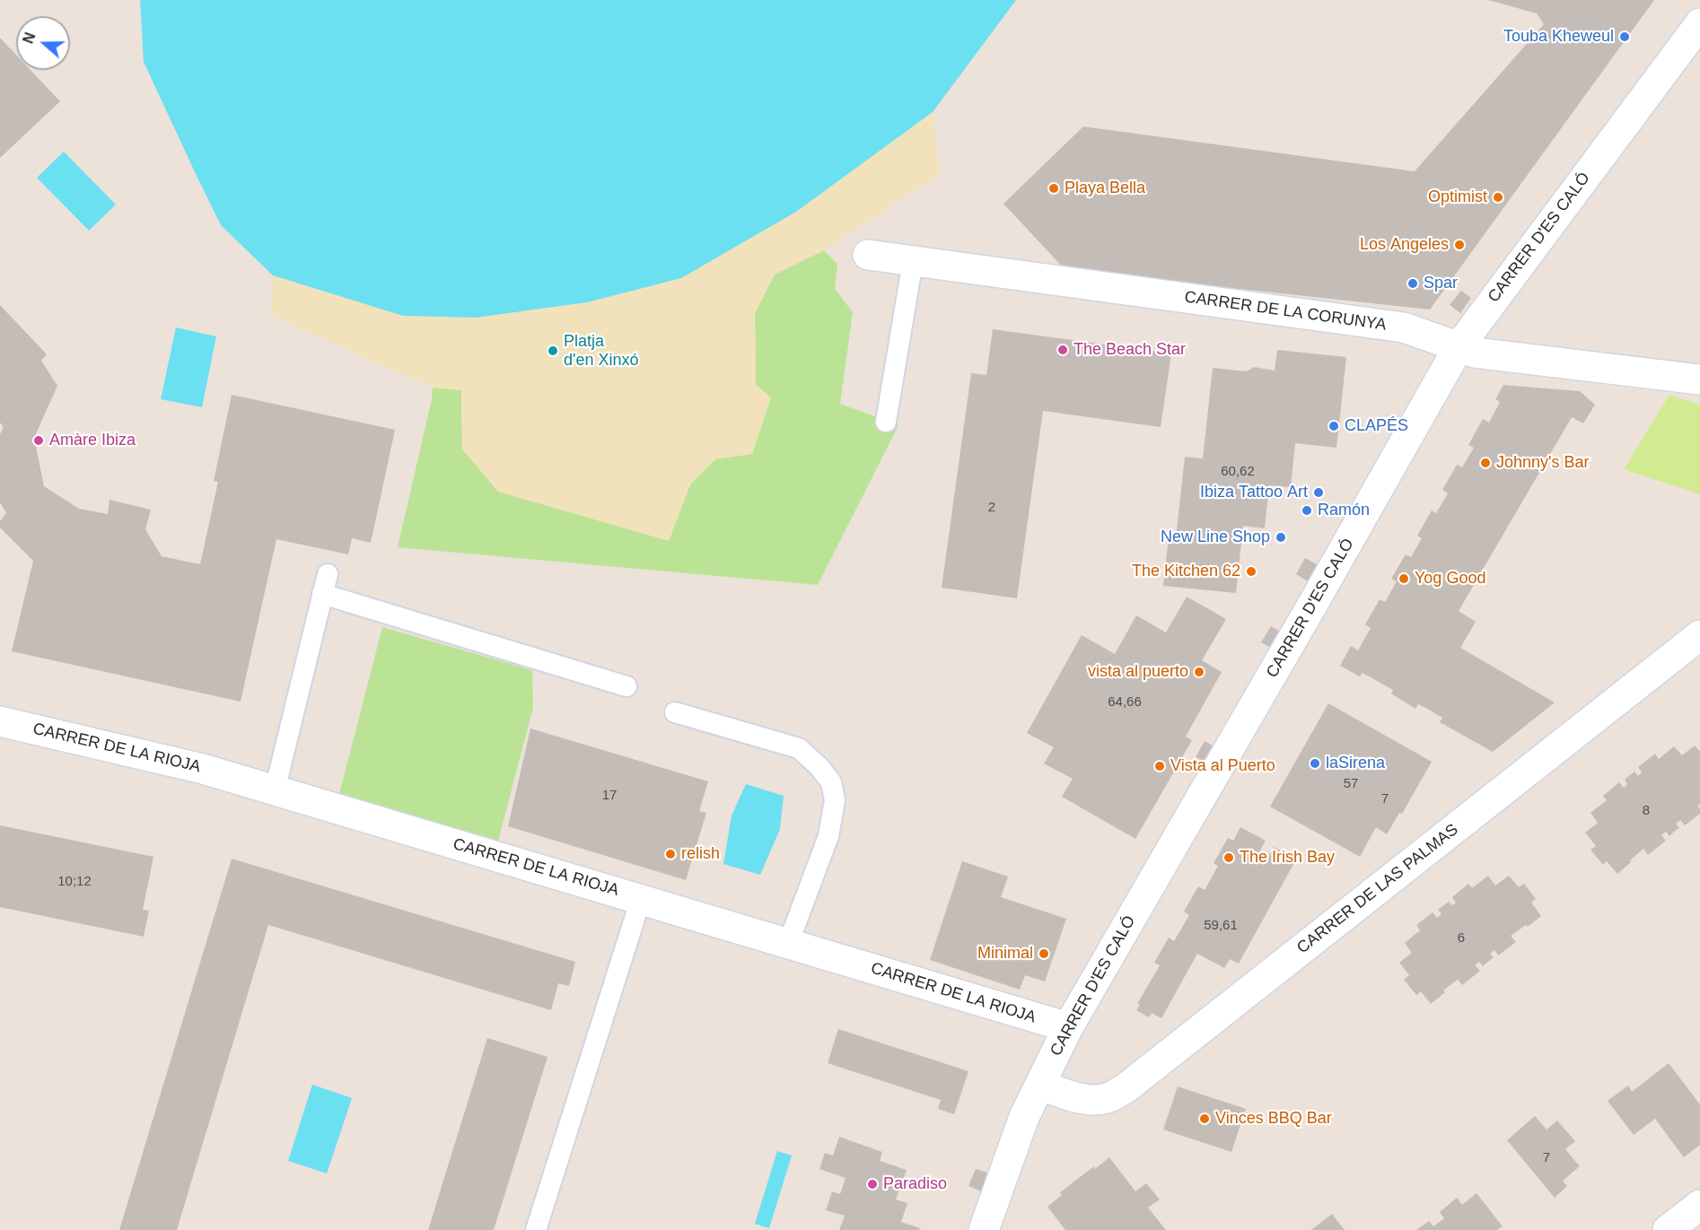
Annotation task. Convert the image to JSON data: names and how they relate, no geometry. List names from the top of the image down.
{
  "streets": {
    "street": [
      "CARRER D'ES CALÓ",
      "CARRER DE LA CORUNYA",
      "CARRER DE LA RIOJA",
      "CARRER DE LAS PALMAS"
    ]
  },
  "crossings": [
    ["CARRER D'ES CALÓ", "CARRER DE LA CORUNYA"],
    ["CARRER D'ES CALÓ", "CARRER DE LA RIOJA"],
    ["CARRER D'ES CALÓ", "CARRER DE LAS PALMAS"]
  ],
  "places": [
    "Touba Kheweul",
    "Playa Bella",
    "Optimist",
    "Los Angeles",
    "Spar",
    "The Beach Star",
    "Platja d'en Xinxó",
    "CLAPÉS",
    "Amàre Ibiza",
    "Johnny's Bar",
    "Ibiza Tattoo Art",
    "Ramón",
    "New Line Shop",
    "The Kitchen 62",
    "Yog Good",
    "vista al puerto",
    "laSirena",
    "Vista al Puerto",
    "relish",
    "The Irish Bay",
    "Minimal",
    "Vinces BBQ Bar",
    "Paradiso"
  ],
  "house_numbers": [
    "60,62",
    "2",
    "64,66",
    "57",
    "17",
    "7",
    "8",
    "10;12",
    "59,61",
    "6",
    "7"
  ],
  "north": "left"
}
